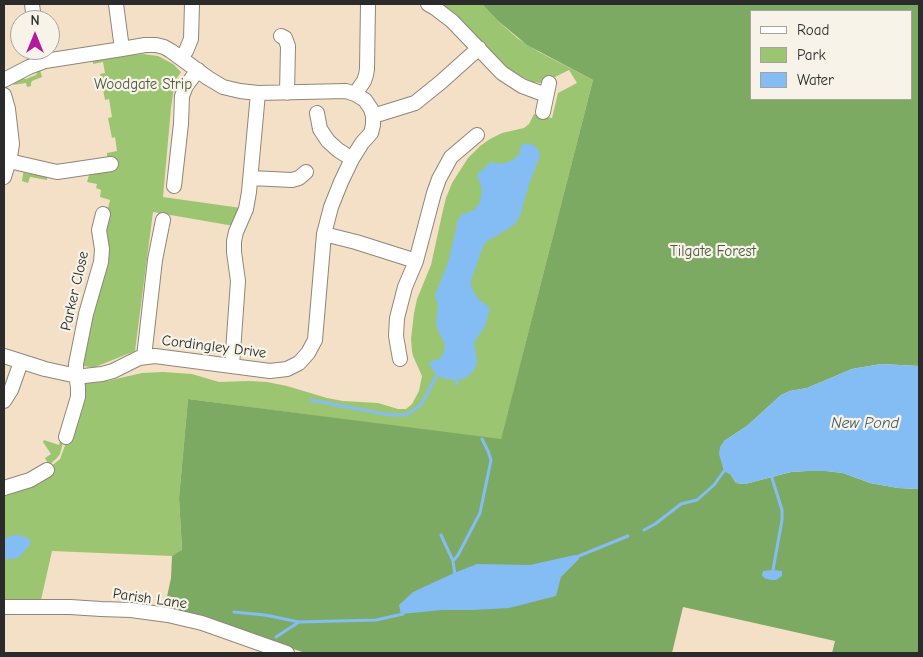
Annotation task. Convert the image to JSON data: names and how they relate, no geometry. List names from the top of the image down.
{
  "streets": {
    "street": ["Parker Close", "Cordingley Drive", "Parish Lane"]
  },
  "crossings": [
    ["Parker Close", "Cordingley Drive"]
  ],
  "water": ["New Pond"],
  "parks": ["Woodgate Strip", "Tilgate Forest"],
  "legend": ["Road", "Park", "Water"],
  "north": "top"
}
